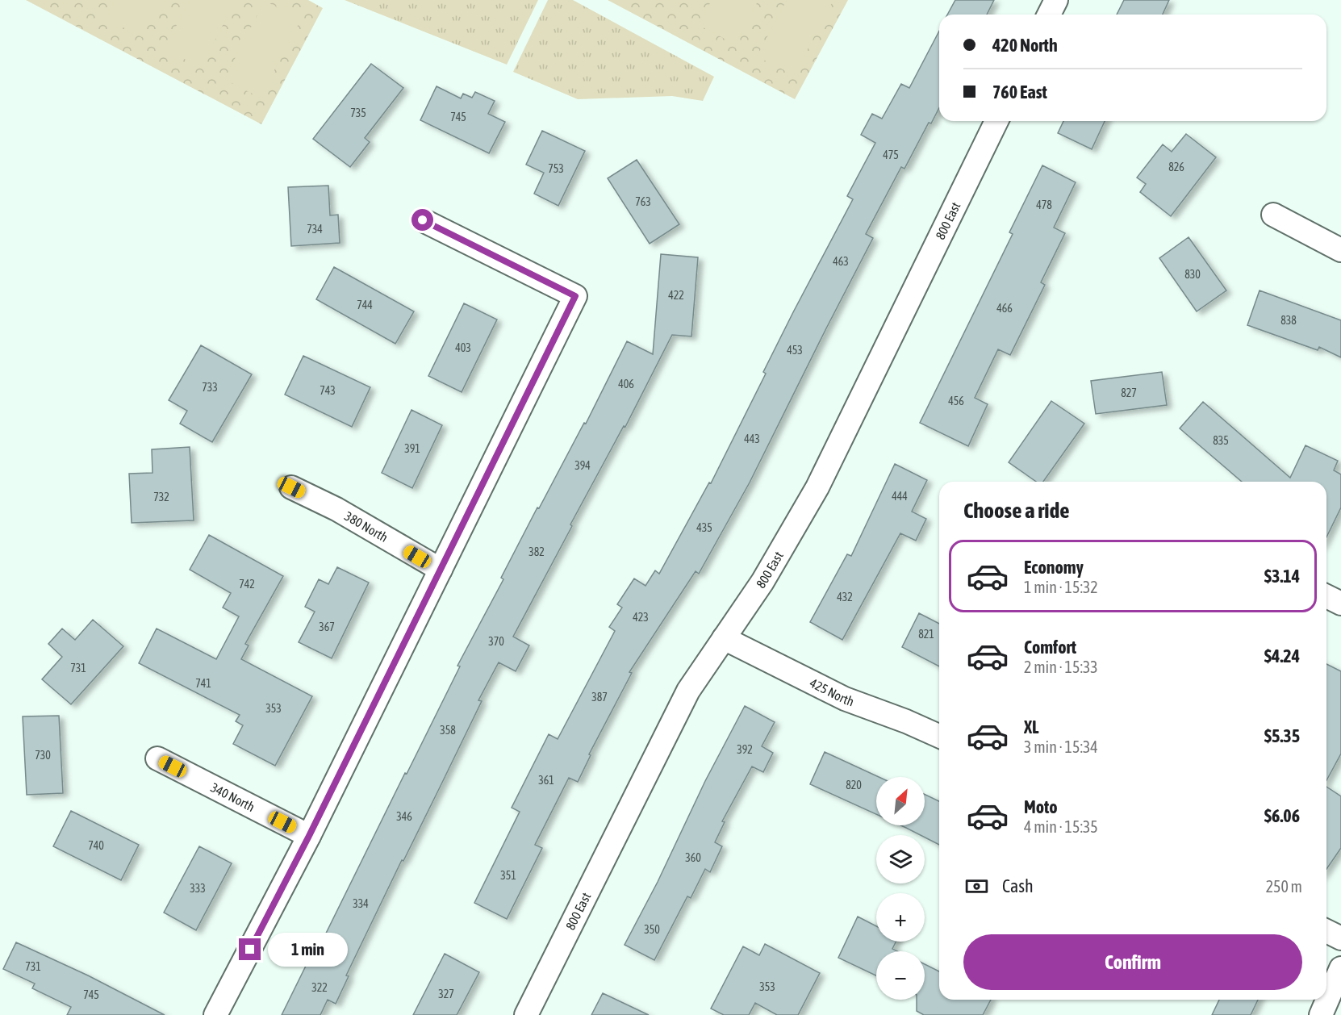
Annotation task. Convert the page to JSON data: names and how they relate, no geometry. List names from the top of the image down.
{
  "streets": {
    "street": [
      "800 East",
      "380 North",
      "425 North",
      "340 North"
    ]
  },
  "crossings": [
    ["800 East", "425 North"]
  ],
  "house_numbers": [
    "735",
    "745",
    "475",
    "826",
    "753",
    "763",
    "478",
    "734",
    "463",
    "830",
    "422",
    "744",
    "466",
    "838",
    "403",
    "453",
    "406",
    "733",
    "743",
    "827",
    "456",
    "443",
    "835",
    "391",
    "394",
    "444",
    "732",
    "435",
    "382",
    "742",
    "432",
    "423",
    "367",
    "821",
    "370",
    "731",
    "741",
    "387",
    "353",
    "358",
    "392",
    "730",
    "361",
    "820",
    "346",
    "740",
    "360",
    "351",
    "333",
    "334",
    "350",
    "731",
    "353",
    "322",
    "327",
    "745"
  ],
  "north": "top right",
  "page": {
    "banner": ["420 North", "760 East"],
    "heading": "Choose a ride",
    "list": [
      {
        "name": "Economy",
        "note": "1 min · 15:32",
        "value": "$3.14"
      },
      {
        "name": "Comfort",
        "note": "2 min · 15:33",
        "value": "$4.24"
      },
      {
        "name": "XL",
        "note": "3 min · 15:34",
        "value": "$5.35"
      },
      {
        "name": "Moto",
        "note": "4 min · 15:35",
        "value": "$6.06"
      }
    ],
    "map_buttons": ["+", "−"],
    "pay": ["Cash", "250 m"],
    "buttons": "Confirm",
    "bubble": "1 min"
  }
}
